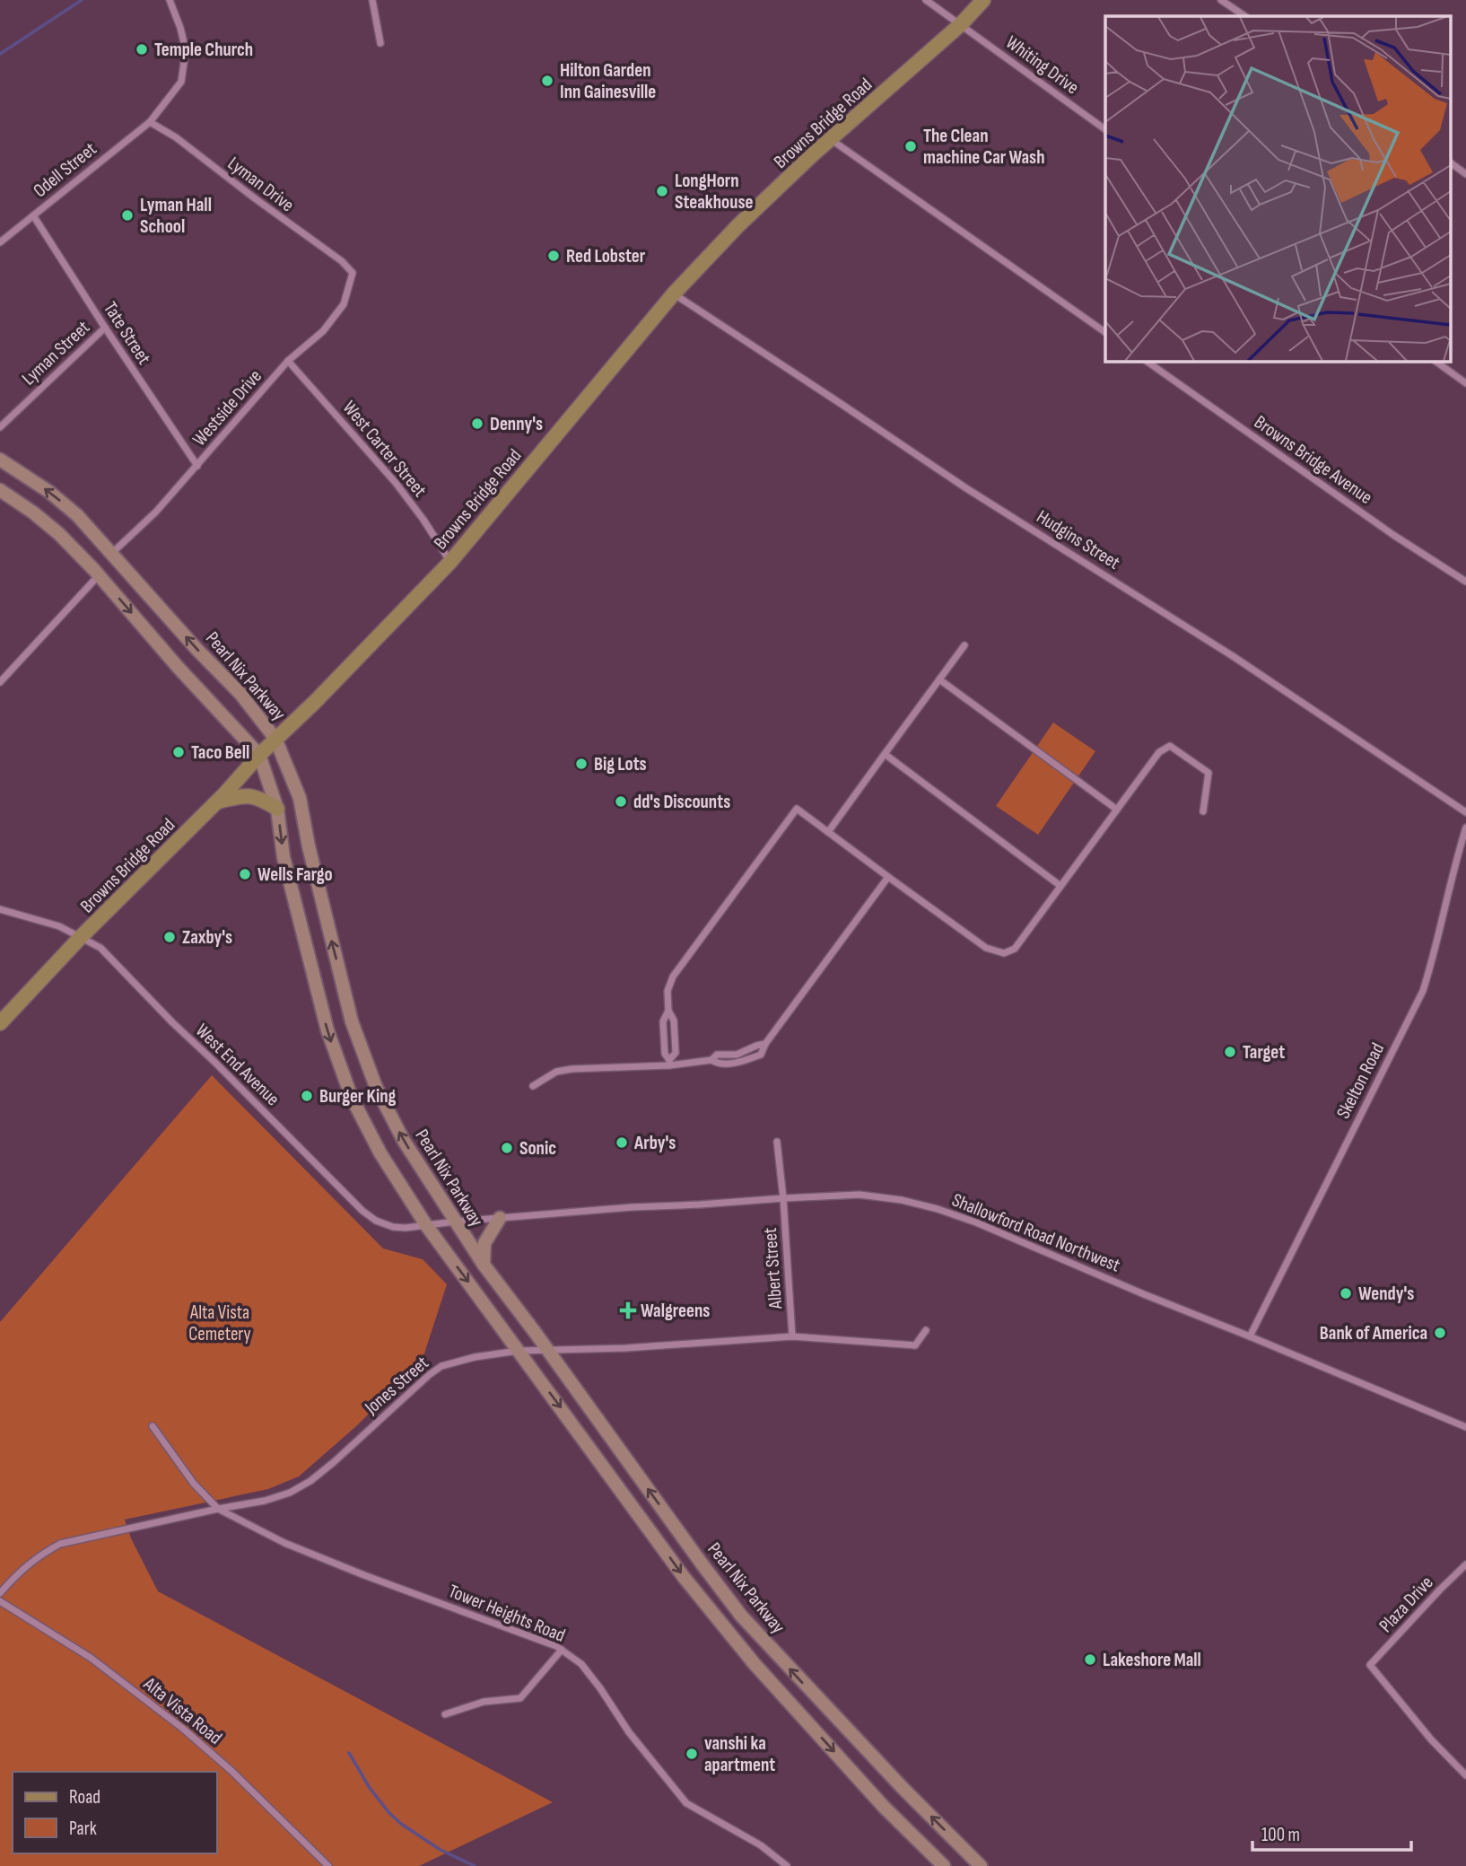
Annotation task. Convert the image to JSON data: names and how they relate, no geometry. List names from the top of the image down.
{
  "streets": {
    "main road": ["Browns Bridge Road", "Pearl Nix Parkway"],
    "street": [
      "Whiting Drive",
      "Odell Street",
      "Lyman Drive",
      "Tate Street",
      "Lyman Street",
      "Westside Drive",
      "West Carter Street",
      "Browns Bridge Avenue",
      "Hudgins Street",
      "West End Avenue",
      "Skelton Road",
      "Shallowford Road Northwest",
      "Albert Street",
      "Jones Street",
      "Plaza Drive",
      "Tower Heights Road",
      "Alta Vista Road"
    ]
  },
  "crossings": [
    ["Whiting Drive", "Browns Bridge Road"],
    ["Browns Bridge Road", "West Carter Street"],
    ["Browns Bridge Road", "Hudgins Street"],
    ["Browns Bridge Road", "Pearl Nix Parkway"],
    ["Browns Bridge Road", "West End Avenue"],
    ["Odell Street", "Lyman Drive"],
    ["Odell Street", "Tate Street"],
    ["Lyman Drive", "Westside Drive"],
    ["Tate Street", "Lyman Street"],
    ["Tate Street", "Westside Drive"],
    ["Westside Drive", "West Carter Street"],
    ["Westside Drive", "Pearl Nix Parkway"],
    ["Pearl Nix Parkway", "West End Avenue"],
    ["Pearl Nix Parkway", "Shallowford Road Northwest"],
    ["Pearl Nix Parkway", "Jones Street"],
    ["West End Avenue", "Shallowford Road Northwest"],
    ["Skelton Road", "Shallowford Road Northwest"],
    ["Shallowford Road Northwest", "Albert Street"],
    ["Albert Street", "Jones Street"],
    ["Jones Street", "Tower Heights Road"]
  ],
  "parks": ["Alta Vista Cemetery"],
  "places": {
    "other": [
      "Temple Church",
      "Hilton Garden Inn Gainesville",
      "The Clean machine Car Wash",
      "LongHorn Steakhouse",
      "Lyman Hall School",
      "Red Lobster",
      "Denny's",
      "Taco Bell",
      "Big Lots",
      "dd's Discounts",
      "Wells Fargo",
      "Zaxby's",
      "Target",
      "Burger King",
      "Arby's",
      "Sonic",
      "Wendy's",
      "Bank of America",
      "Lakeshore Mall",
      "vanshi ka apartment"
    ],
    "health": ["Walgreens"]
  },
  "legend": ["Road", "Park"],
  "scale_bar": "100 m"
}
